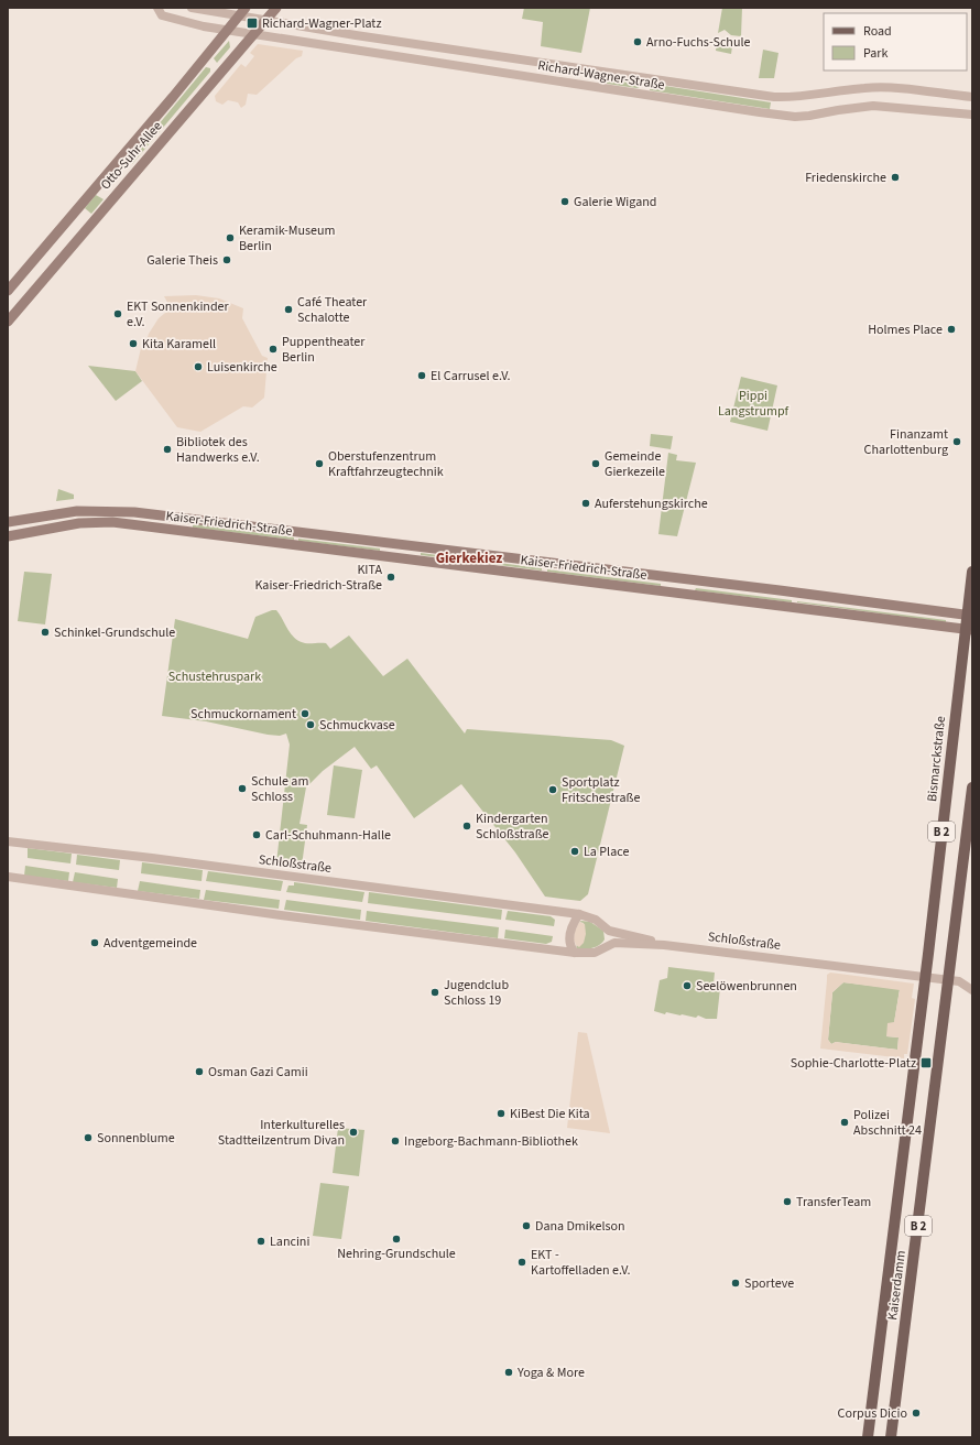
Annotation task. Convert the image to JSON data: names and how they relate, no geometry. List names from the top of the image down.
{
  "streets": {
    "main road": [
      "Otto-Suhr-Allee",
      "Kaiser-Friedrich-Straße",
      "Bismarckstraße",
      "B 2",
      "Kaiserdamm"
    ],
    "street": ["Richard-Wagner-Straße", "Schloßstraße"]
  },
  "crossings": [
    ["Richard-Wagner-Straße", "Otto-Suhr-Allee"],
    ["Kaiser-Friedrich-Straße", "Bismarckstraße"],
    ["Bismarckstraße", "Schloßstraße"],
    ["Bismarckstraße", "Kaiserdamm"],
    ["B 2", "Schloßstraße"],
    ["B 2", "Kaiserdamm"],
    ["Schloßstraße", "Kaiserdamm"]
  ],
  "districts": ["Gierkekiez"],
  "parks": ["Pippi Langstrumpf", "Schustehruspark"],
  "places": {
    "transit": ["Richard-Wagner-Platz", "Sophie-Charlotte-Platz"],
    "other": [
      "Arno-Fuchs-Schule",
      "Friedenskirche",
      "Galerie Wigand",
      "Keramik-Museum Berlin",
      "Galerie Theis",
      "Café Theater Schalotte",
      "EKT Sonnenkinder e.V.",
      "Holmes Place",
      "Kita Karamell",
      "Puppentheater Berlin",
      "Luisenkirche",
      "El Carrusel e.V.",
      "Finanzamt Charlottenburg",
      "Bibliotek des Handwerks e.V.",
      "Oberstufenzentrum Kraftfahrzeugtechnik",
      "Gemeinde Gierkezeile",
      "Auferstehungskirche",
      "KITA Kaiser-Friedrich-Straße",
      "Schinkel-Grundschule",
      "Schmuckornament",
      "Schmuckvase",
      "Schule am Schloss",
      "Sportplatz Fritschestraße",
      "Kindergarten Schloßstraße",
      "Carl-Schuhmann-Halle",
      "La Place",
      "Adventgemeinde",
      "Seelöwenbrunnen",
      "Jugendclub Schloss 19",
      "Osman Gazi Camii",
      "KiBest Die Kita",
      "Polizei Abschnitt 24",
      "Interkulturelles Stadtteilzentrum Divan",
      "Sonnenblume",
      "Ingeborg-Bachmann-Bibliothek",
      "TransferTeam",
      "Dana Dmikelson",
      "Nehring-Grundschule",
      "Lancini",
      "EKT - Kartoffelladen e.V.",
      "Sporteve",
      "Yoga & More",
      "Corpus Dicio"
    ]
  },
  "legend": ["Road", "Park"]
}
